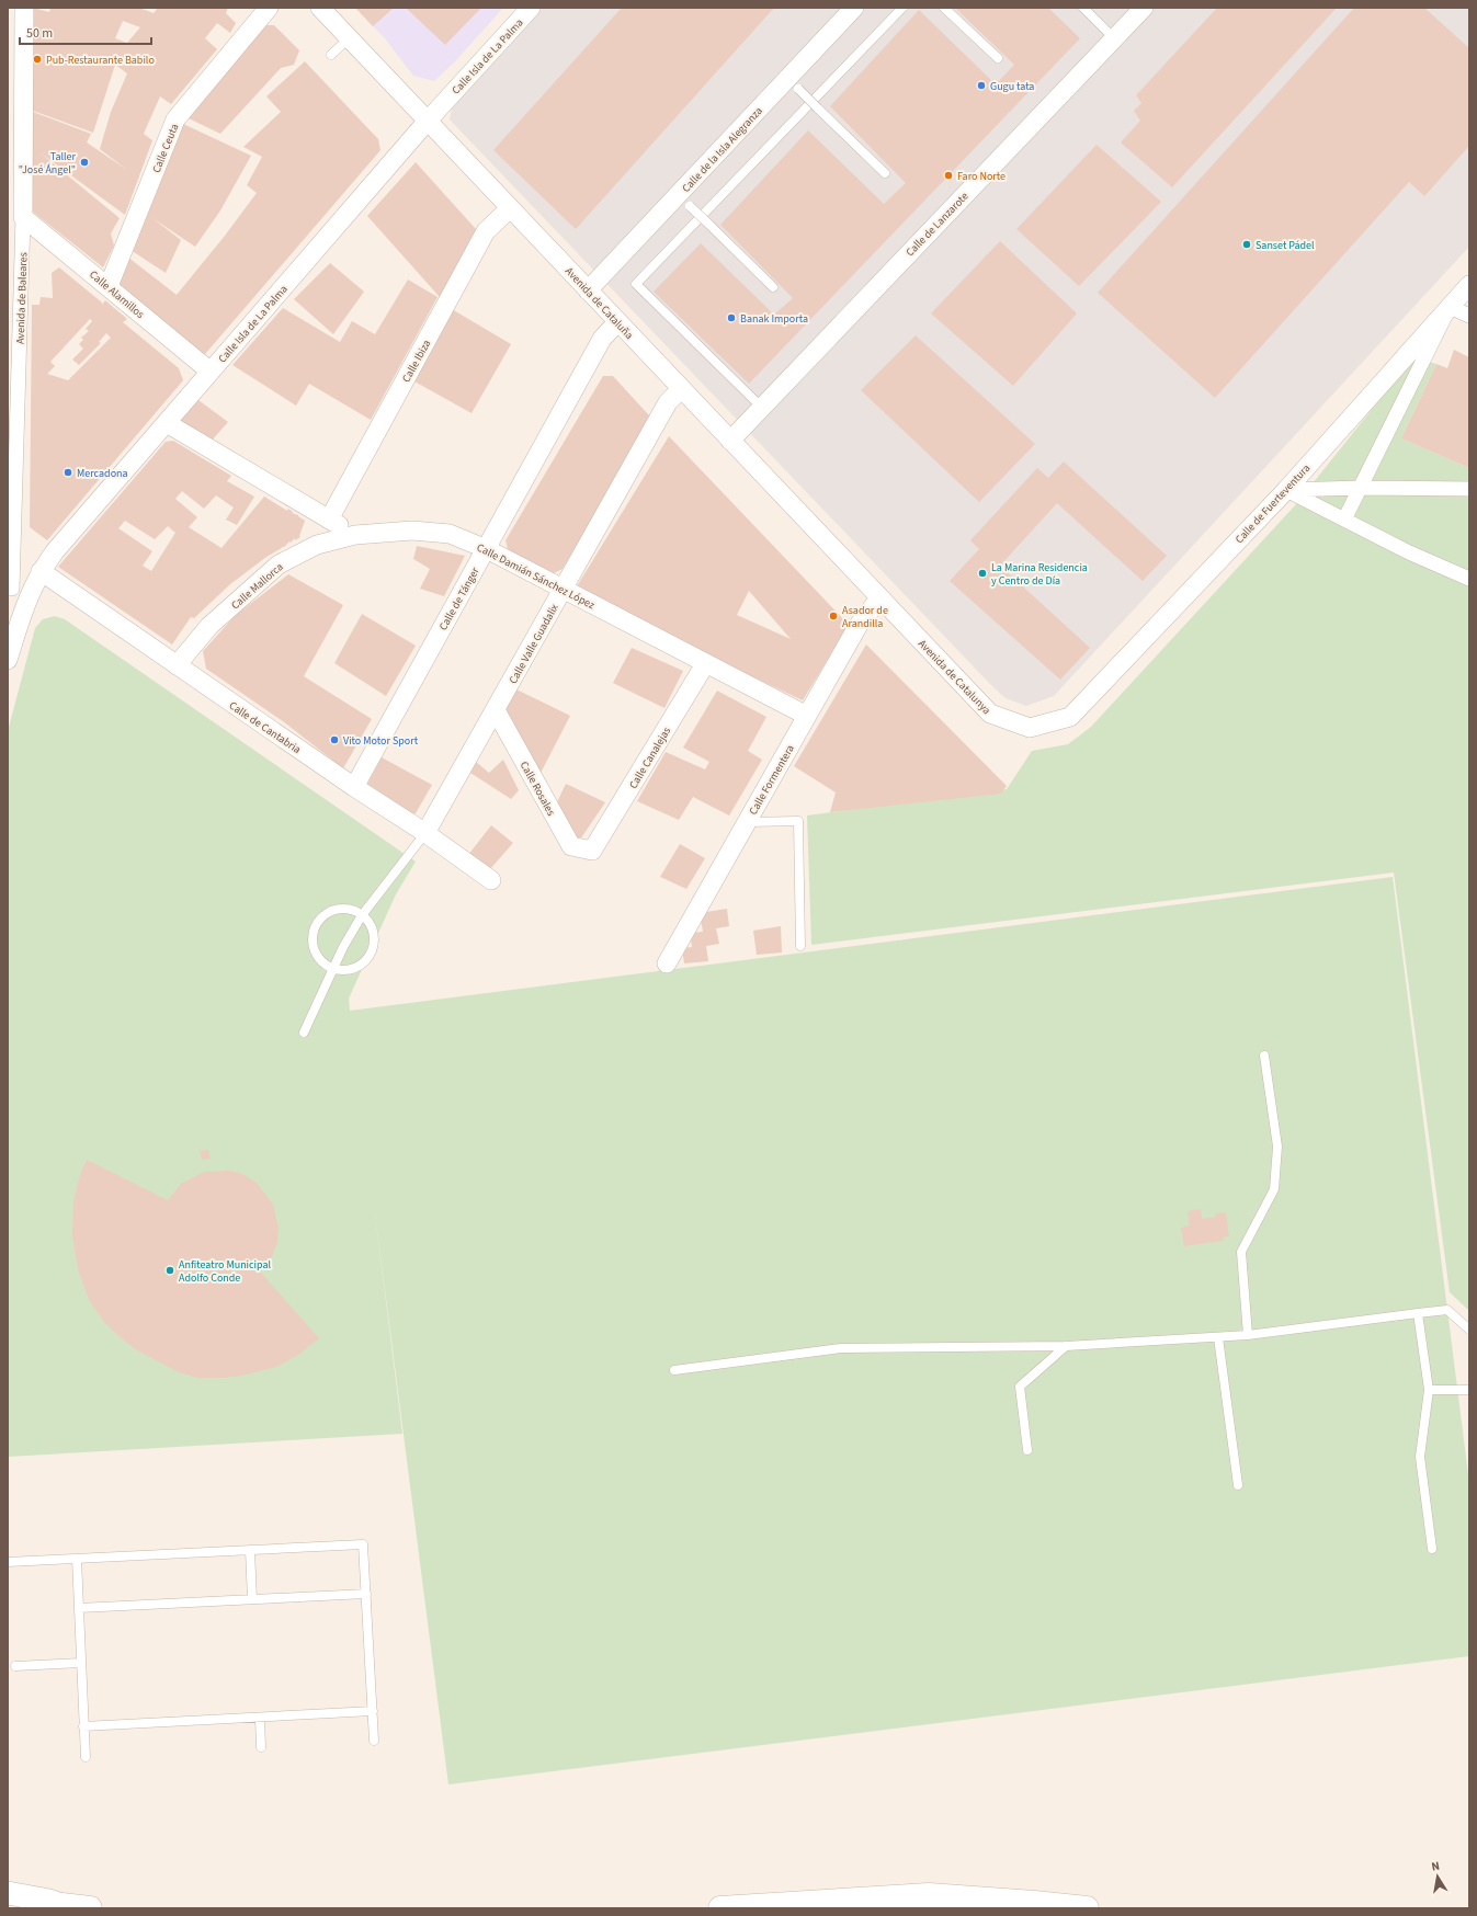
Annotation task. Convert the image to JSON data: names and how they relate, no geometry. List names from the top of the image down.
{
  "streets": {
    "street": [
      "Calle Isla de La Palma",
      "Calle Ceuta",
      "Calle de la Isla Alegranza",
      "Calle de Lanzarote",
      "Calle Alamillos",
      "Avenida de Baleares",
      "Avenida de Cataluña",
      "Calle Ibiza",
      "Calle de Fuerteventura",
      "Calle Damián Sánchez López",
      "Calle Mallorca",
      "Calle de Tánger",
      "Calle Valle Guadalix",
      "Avenida de Catalunya",
      "Calle de Cantabria",
      "Calle Canalejas",
      "Calle Formentera",
      "Calle Rosales"
    ]
  },
  "crossings": [
    ["Calle Isla de La Palma", "Calle Alamillos"],
    ["Calle Isla de La Palma", "Avenida de Cataluña"],
    ["Calle Isla de La Palma", "Calle de Cantabria"],
    ["Calle Ceuta", "Calle Alamillos"],
    ["Calle de la Isla Alegranza", "Avenida de Cataluña"],
    ["Calle de Lanzarote", "Avenida de Cataluña"],
    ["Calle Alamillos", "Avenida de Baleares"],
    ["Avenida de Cataluña", "Calle Ibiza"],
    ["Avenida de Cataluña", "Calle de Tánger"],
    ["Avenida de Cataluña", "Calle Valle Guadalix"],
    ["Avenida de Cataluña", "Avenida de Catalunya"],
    ["Avenida de Cataluña", "Calle Formentera"],
    ["Calle de Fuerteventura", "Avenida de Catalunya"],
    ["Calle Damián Sánchez López", "Calle Mallorca"],
    ["Calle Damián Sánchez López", "Calle de Tánger"],
    ["Calle Damián Sánchez López", "Calle Valle Guadalix"],
    ["Calle Damián Sánchez López", "Calle Canalejas"],
    ["Calle Damián Sánchez López", "Calle Formentera"],
    ["Calle Mallorca", "Calle de Cantabria"],
    ["Calle de Tánger", "Calle de Cantabria"],
    ["Calle Valle Guadalix", "Calle de Cantabria"],
    ["Calle Valle Guadalix", "Calle Rosales"],
    ["Avenida de Catalunya", "Calle Formentera"],
    ["Calle Canalejas", "Calle Rosales"]
  ],
  "places": [
    "Pub-Restaurante Babilo",
    "Gugu tata",
    "Taller \"José Ángel\"",
    "Faro Norte",
    "Sanset Pádel",
    "Banak Importa",
    "Mercadona",
    "La Marina Residencia y Centro de Día",
    "Asador de Arandilla",
    "Vito Motor Sport",
    "Anfiteatro Municipal Adolfo Conde"
  ],
  "scale_bar": "50 m",
  "north": "top"
}
